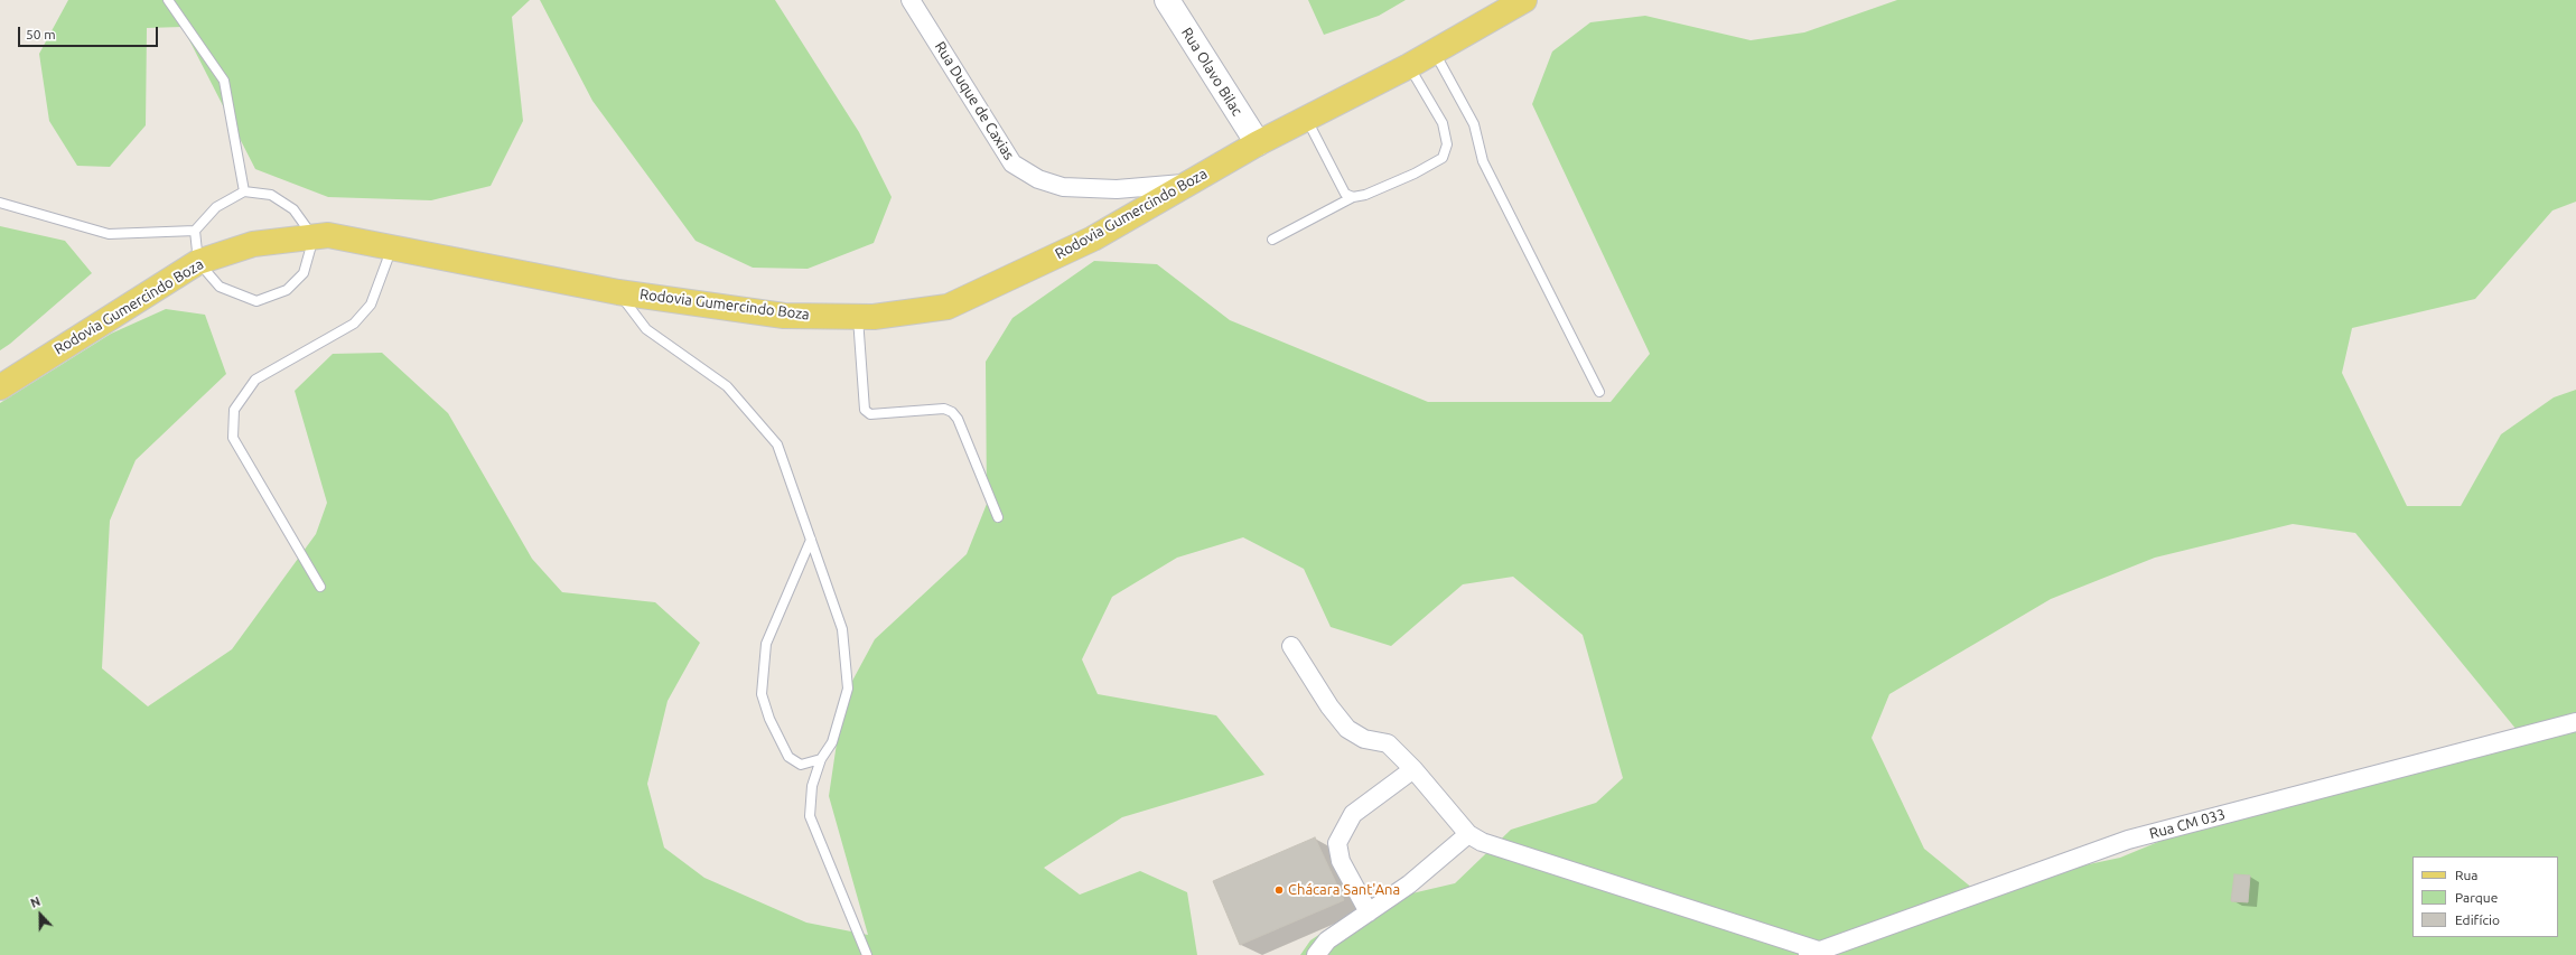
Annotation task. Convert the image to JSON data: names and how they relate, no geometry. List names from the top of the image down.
{
  "streets": {
    "main road": ["Rodovia Gumercindo Boza"],
    "street": ["Rua Olavo Bilac", "Rua Duque de Caxias", "Rua CM 033"]
  },
  "crossings": [
    ["Rua Olavo Bilac", "Rodovia Gumercindo Boza"],
    ["Rua Duque de Caxias", "Rodovia Gumercindo Boza"]
  ],
  "places": ["Chácara Sant'Ana"],
  "legend": ["Rua", "Parque", "Edifício"],
  "scale_bar": "50 m",
  "north": "top"
}
